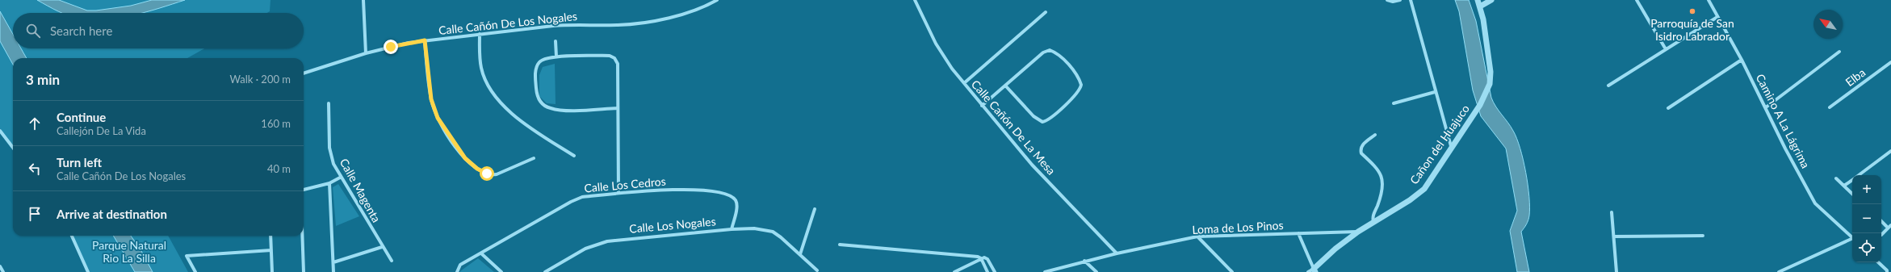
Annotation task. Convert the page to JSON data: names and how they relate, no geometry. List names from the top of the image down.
{
  "streets": {
    "street": [
      "Calle Cañón De Los Nogales",
      "Elba",
      "Camino A La Lágrima",
      "Calle Cañón De La Mesa",
      "Cañon del Huajuco",
      "Calle Los Cedros",
      "Calle Magenta",
      "Calle Los Nogales",
      "Loma de Los Pinos"
    ]
  },
  "crossings": [
    ["Calle Cañón De La Mesa", "Loma de Los Pinos"],
    ["Cañon del Huajuco", "Loma de Los Pinos"],
    ["Calle Los Cedros", "Calle Los Nogales"]
  ],
  "parks": ["Parque Natural Rio La Silla"],
  "places": ["Parroquía de San Isidro Labrador"],
  "north": "top left",
  "page": {
    "search": "Search here",
    "heading": ["3 min", "Walk · 200 m"],
    "list": [
      ["Continue", "Callejón De La Vida", "160 m"],
      ["Turn left", "Calle Cañón De Los Nogales", "40 m"],
      "Arrive at destination"
    ],
    "map_buttons": ["+", "−"]
  }
}
